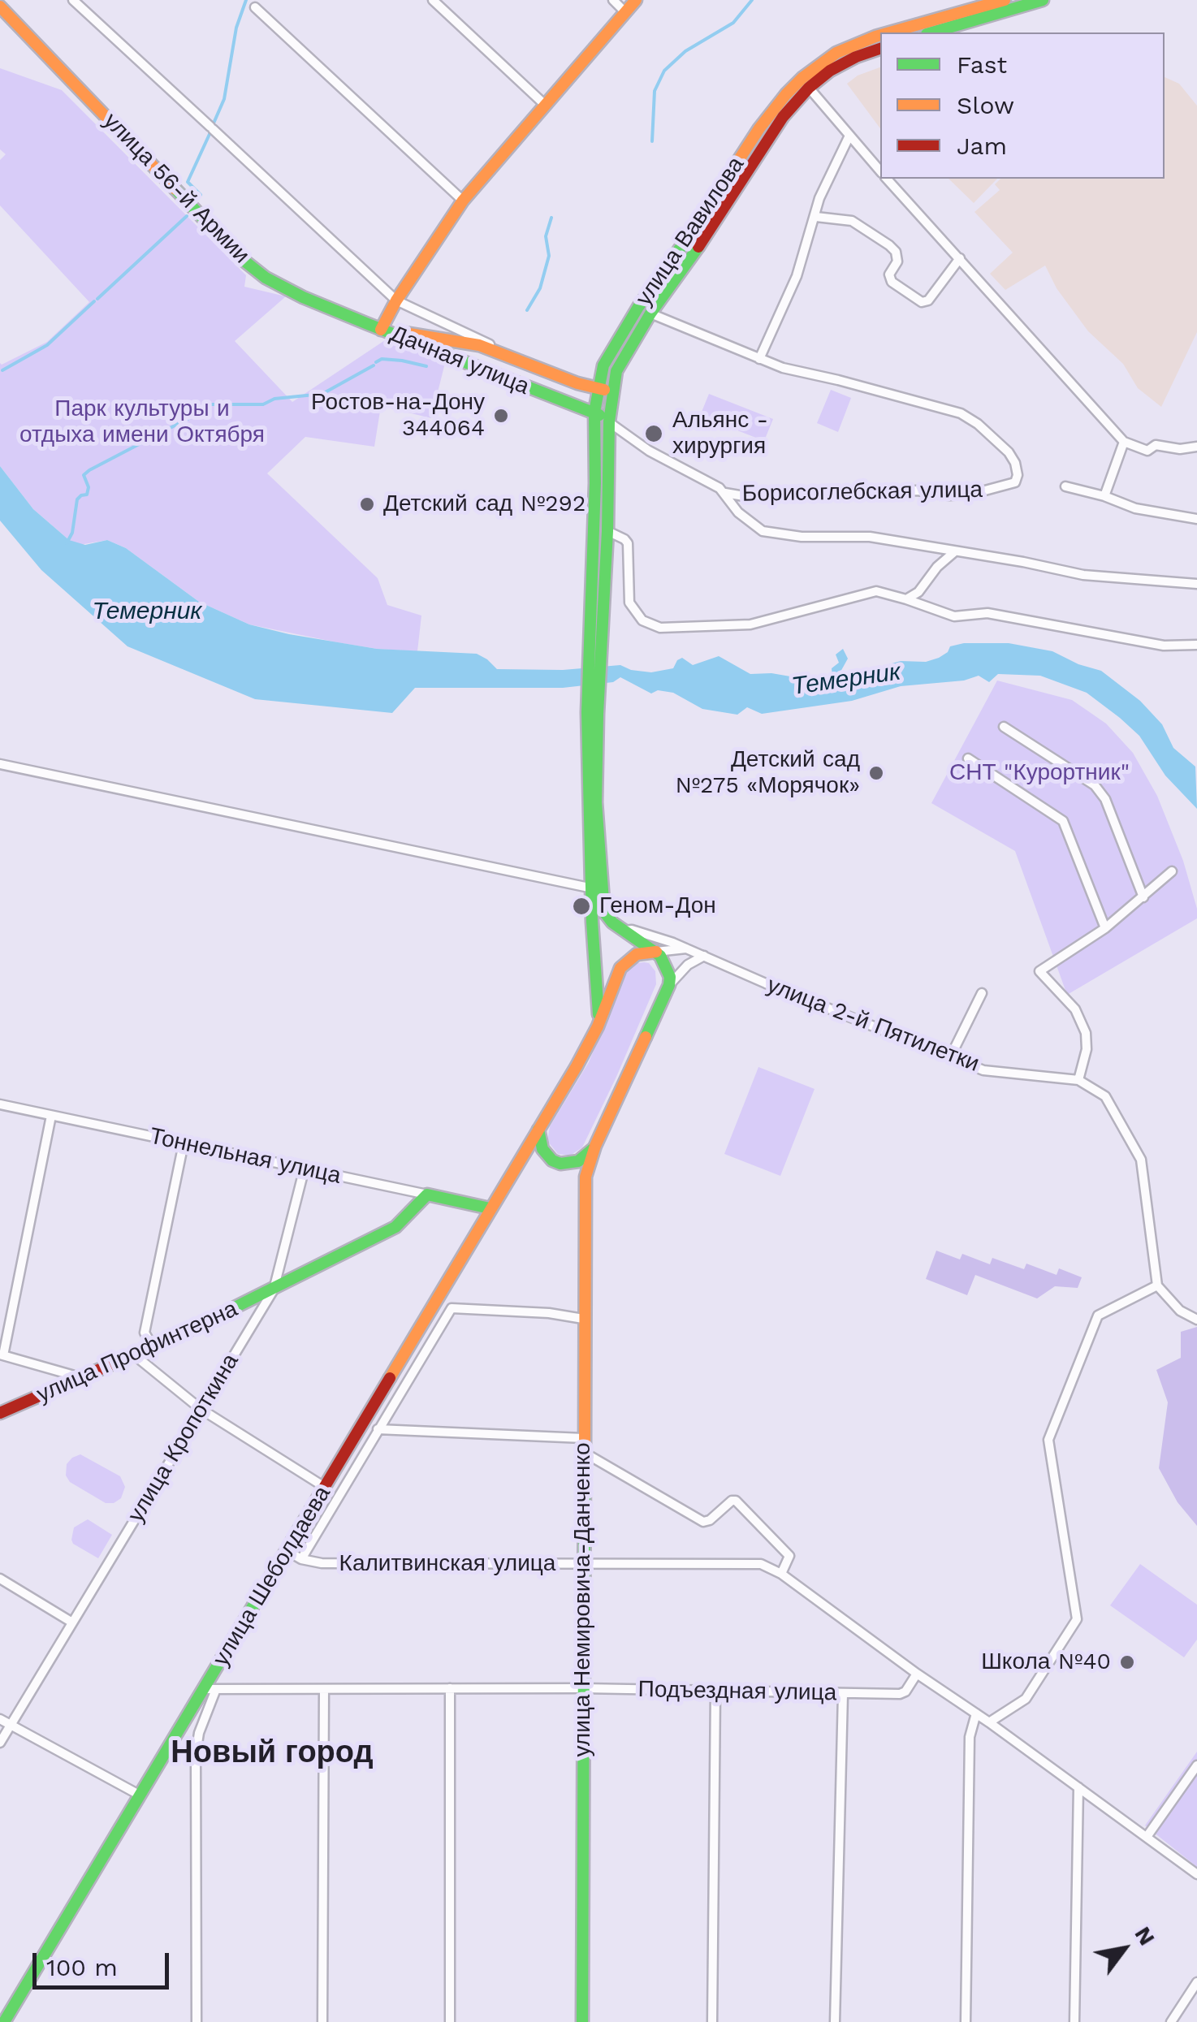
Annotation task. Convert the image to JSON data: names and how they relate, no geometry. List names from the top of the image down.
{
  "streets": {
    "main road": [
      "улица 56-й Армии",
      "улица Вавилова",
      "Дачная улица",
      "Тоннельная улица",
      "улица Профинтерна",
      "улица Шеболдаева",
      "улица Немировича-Данченко"
    ],
    "street": [
      "Борисоглебская улица",
      "улица 2-й Пятилетки",
      "улица Кропоткина",
      "Калитвинская улица",
      "Подъездная улица"
    ]
  },
  "crossings": [
    ["улица 56-й Армии", "Дачная улица"],
    ["улица Вавилова", "Дачная улица"],
    ["улица Вавилова", "Борисоглебская улица"],
    ["Тоннельная улица", "улица Кропоткина"],
    ["Тоннельная улица", "улица Шеболдаева"],
    ["улица Профинтерна", "улица Кропоткина"],
    ["Калитвинская улица", "улица Шеболдаева"],
    ["Калитвинская улица", "улица Немировича-Данченко"],
    ["Калитвинская улица", "Подъездная улица"],
    ["улица Шеболдаева", "Подъездная улица"],
    ["улица Немировича-Данченко", "Подъездная улица"]
  ],
  "districts": ["Новый город"],
  "water": ["Темерник"],
  "parks": ["Парк культуры и отдыха имени Октября", "СНТ \"Курортник\""],
  "places": [
    "Ростов-на-Дону 344064",
    "Альянс - хирургия",
    "Детский сад №292",
    "Детский сад №275 «Морячок»",
    "Геном-Дон",
    "Школа №40"
  ],
  "legend": ["Fast", "Slow", "Jam"],
  "scale_bar": "100 m",
  "north": "top right"
}
